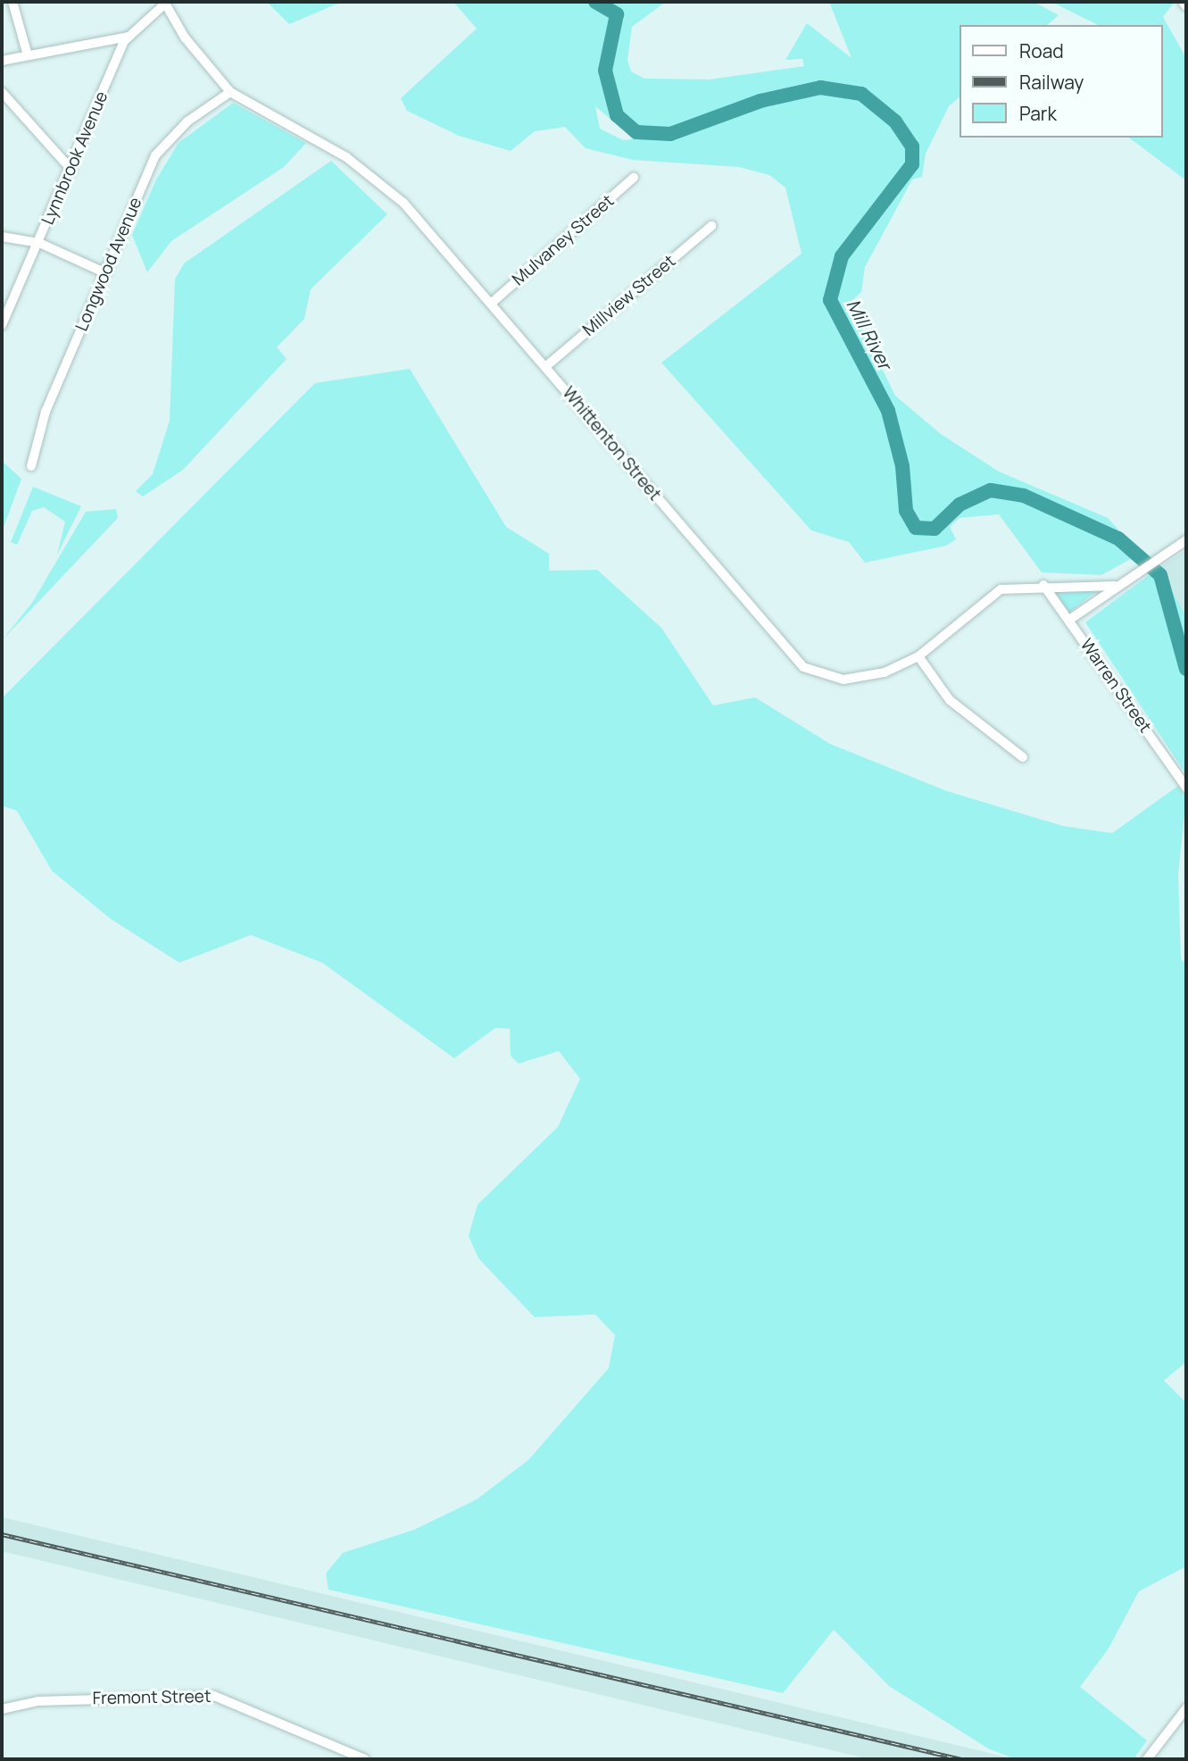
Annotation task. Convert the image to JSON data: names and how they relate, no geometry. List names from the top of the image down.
{
  "streets": {
    "street": [
      "Lynnbrook Avenue",
      "Mulvaney Street",
      "Longwood Avenue",
      "Millview Street",
      "Whittenton Street",
      "Warren Street",
      "Fremont Street"
    ]
  },
  "crossings": [
    ["Lynnbrook Avenue", "Whittenton Street"],
    ["Mulvaney Street", "Whittenton Street"],
    ["Longwood Avenue", "Whittenton Street"],
    ["Millview Street", "Whittenton Street"],
    ["Whittenton Street", "Warren Street"]
  ],
  "water": ["Mill River"],
  "legend": ["Road", "Railway", "Park"]
}
